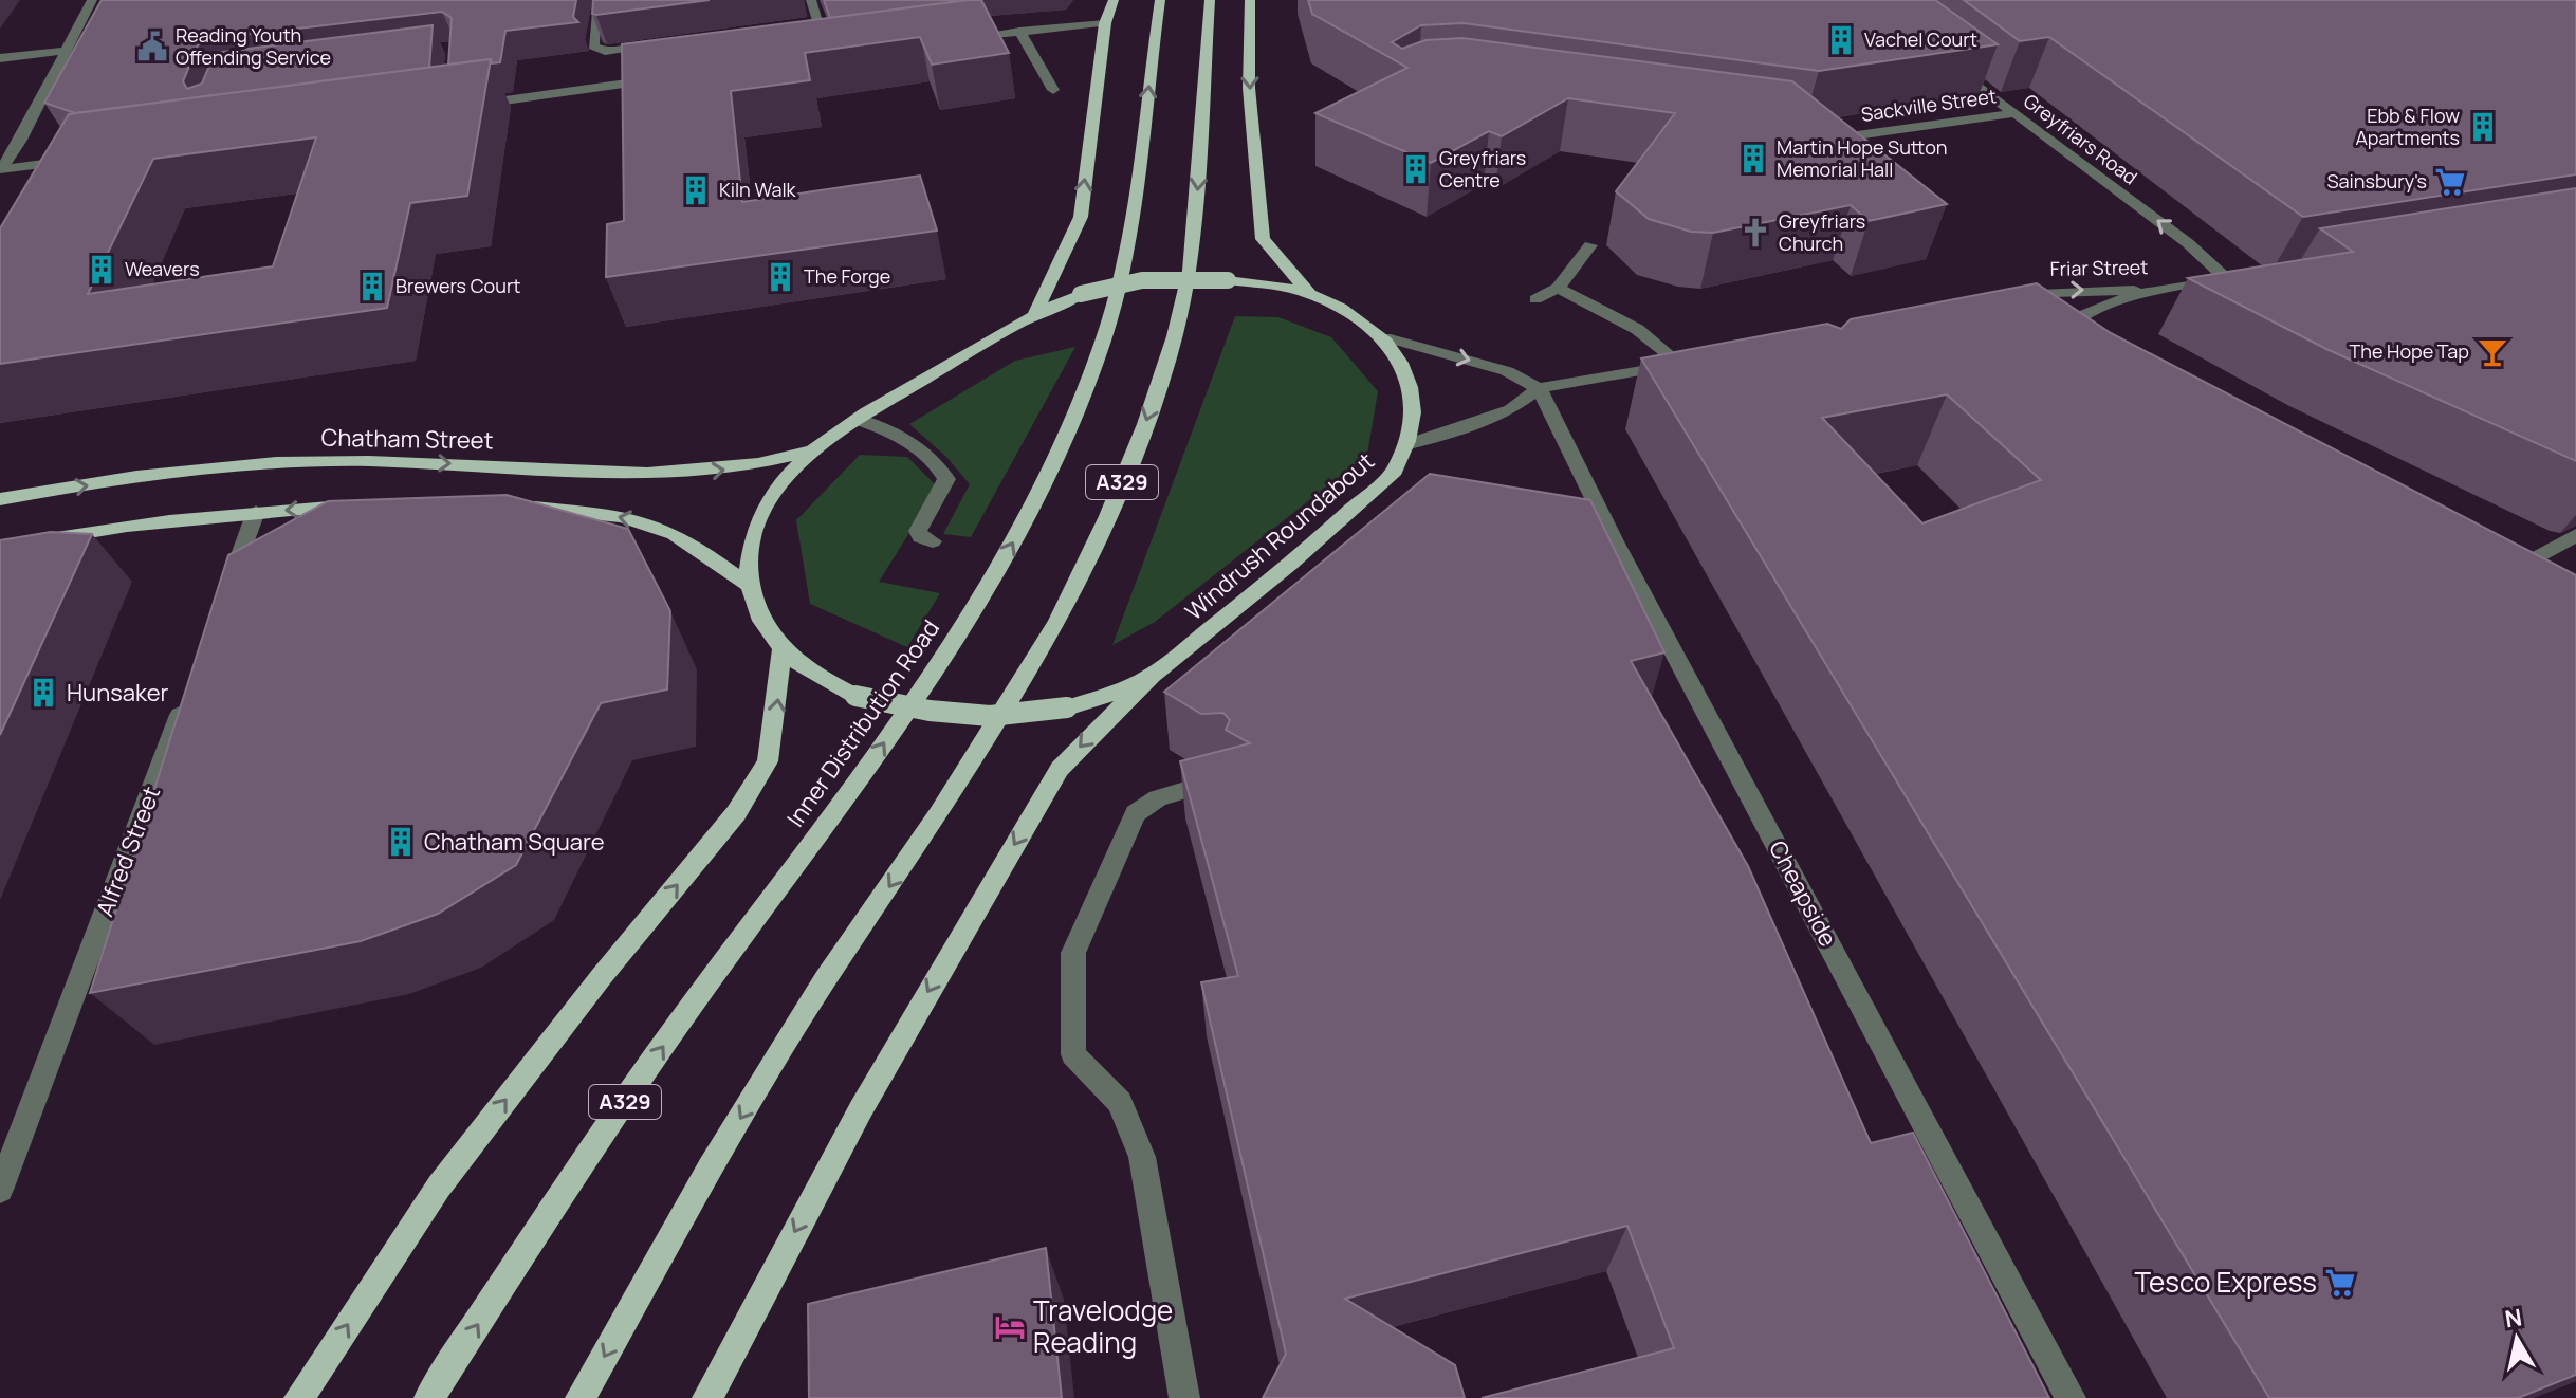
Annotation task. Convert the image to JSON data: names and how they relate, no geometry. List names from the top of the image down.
{
  "streets": {
    "main road": [
      "Chatham Street",
      "A329",
      "Windrush Roundabout",
      "Inner Distribution Road"
    ],
    "street": [
      "Sackville Street",
      "Greyfriars Road",
      "Friar Street",
      "Alfred Street",
      "Cheapside"
    ]
  },
  "crossings": [
    ["Sackville Street", "Greyfriars Road"],
    ["Greyfriars Road", "Friar Street"],
    ["Chatham Street", "Windrush Roundabout"]
  ],
  "one_way": ["Greyfriars Road"],
  "places": {
    "building": [
      "Vachel Court",
      "Ebb & Flow Apartments",
      "Martin Hope Sutton Memorial Hall",
      "Greyfriars Centre",
      "Kiln Walk",
      "Weavers",
      "The Forge",
      "Brewers Court",
      "Hunsaker",
      "Chatham Square"
    ],
    "public building": ["Reading Youth Offending Service"],
    "supermarket": ["Sainsbury's", "Tesco Express"],
    "church": ["Greyfriars Church"],
    "bar": ["The Hope Tap"],
    "hotel": ["Travelodge Reading"]
  },
  "north": "top"
}
